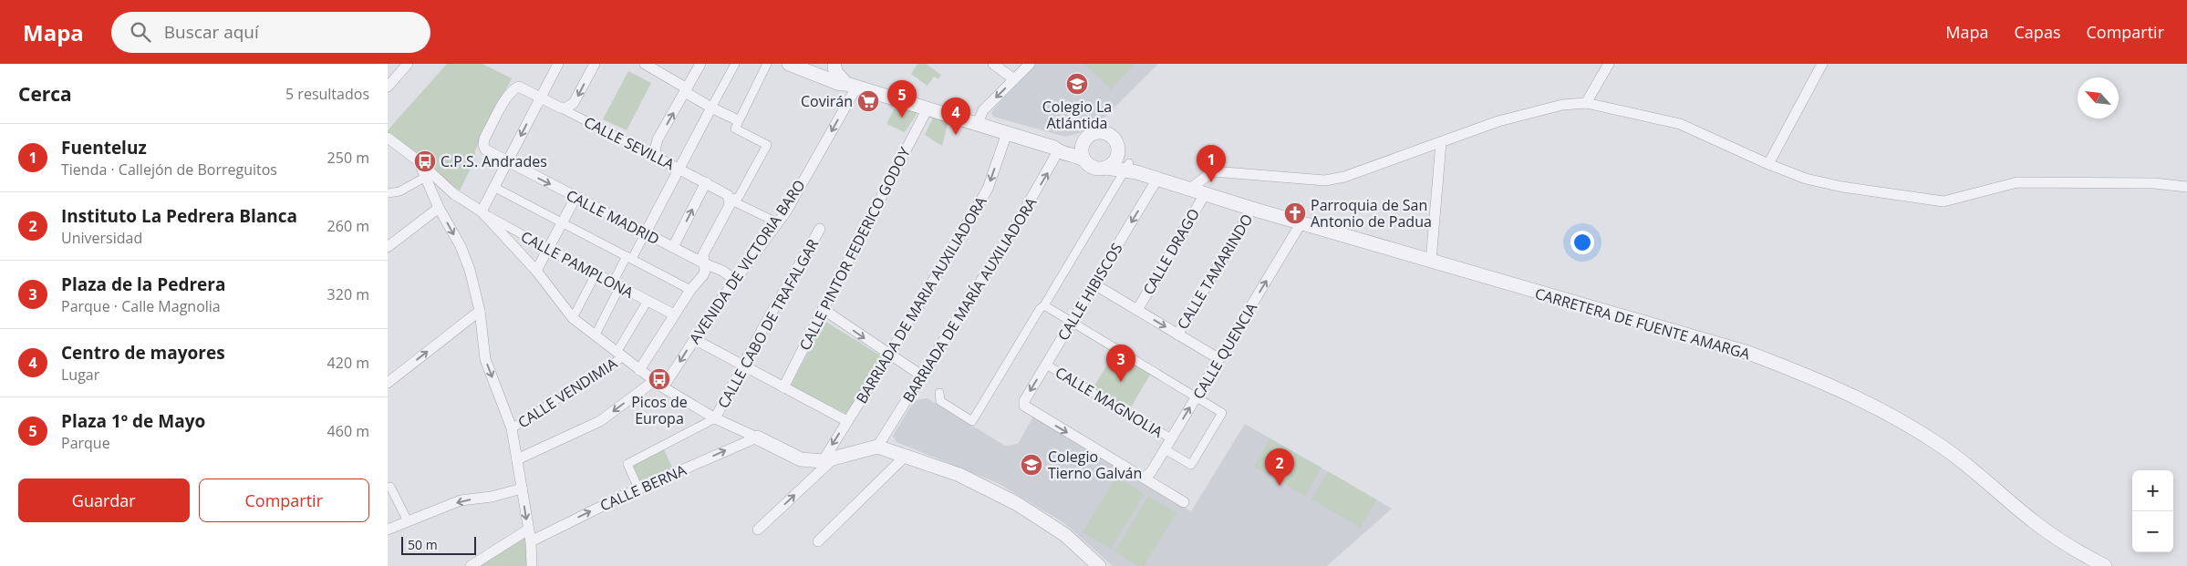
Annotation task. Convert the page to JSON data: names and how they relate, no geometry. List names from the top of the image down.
{
  "streets": {
    "street": [
      "CALLE SEVILLA",
      "CALLE MADRID",
      "CALLE PINTOR FEDERICO GODOY",
      "CALLE DRAGO",
      "AVENIDA DE VICTORIA BARO",
      "CALLE PAMPLONA",
      "CALLE TAMARINDO",
      "CALLE HIBISCOS",
      "BARRIADA DE MARIA AUXILIADORA",
      "BARRIADA DE MARÍA AUXILIADORA",
      "CALLE CABO DE TRAFALGAR",
      "CARRETERA DE FUENTE AMARGA",
      "CALLE QUENCIA",
      "CALLE VENDIMIA",
      "CALLE MAGNOLIA",
      "CALLE BERNA"
    ]
  },
  "crossings": [
    ["CALLE SEVILLA", "CALLE MADRID"],
    ["CALLE MADRID", "AVENIDA DE VICTORIA BARO"],
    ["CALLE DRAGO", "CARRETERA DE FUENTE AMARGA"],
    ["CALLE TAMARINDO", "CARRETERA DE FUENTE AMARGA"],
    ["CALLE HIBISCOS", "CARRETERA DE FUENTE AMARGA"],
    ["CALLE HIBISCOS", "CALLE QUENCIA"],
    ["CALLE HIBISCOS", "CALLE MAGNOLIA"],
    ["CARRETERA DE FUENTE AMARGA", "CALLE QUENCIA"],
    ["CALLE QUENCIA", "CALLE MAGNOLIA"]
  ],
  "one_way": ["CALLE QUENCIA"],
  "places": {
    "school or university": ["Colegio La Atlántida", "Colegio Tierno Galván"],
    "supermarket": ["Covirán"],
    "bus stop": ["C.P.S. Andrades", "Picos de Europa"],
    "church": ["Parroquia de San Antonio de Padua"]
  },
  "scale_bar": "50 m",
  "north": "top left",
  "page": {
    "header": "Mapa",
    "search": "Buscar aquí",
    "nav": ["Mapa", "Capas", "Compartir"],
    "heading": ["Cerca", "5 resultados"],
    "pins": [
      "5",
      "4",
      "1",
      "3",
      "2"
    ],
    "list": [
      {
        "mark": "1",
        "name": "Fuenteluz",
        "note": "Tienda · Callejón de Borreguitos",
        "value": "250 m"
      },
      {
        "mark": "2",
        "name": "Instituto La Pedrera Blanca",
        "note": "Universidad",
        "value": "260 m"
      },
      {
        "mark": "3",
        "name": "Plaza de la Pedrera",
        "note": "Parque · Calle Magnolia",
        "value": "320 m"
      },
      {
        "mark": "4",
        "name": "Centro de mayores",
        "note": "Lugar",
        "value": "420 m"
      },
      {
        "mark": "5",
        "name": "Plaza 1º de Mayo",
        "note": "Parque",
        "value": "460 m"
      }
    ],
    "buttons": ["Guardar", "Compartir"],
    "map_buttons": ["+", "−"],
    "scale": "50 m"
  }
}
